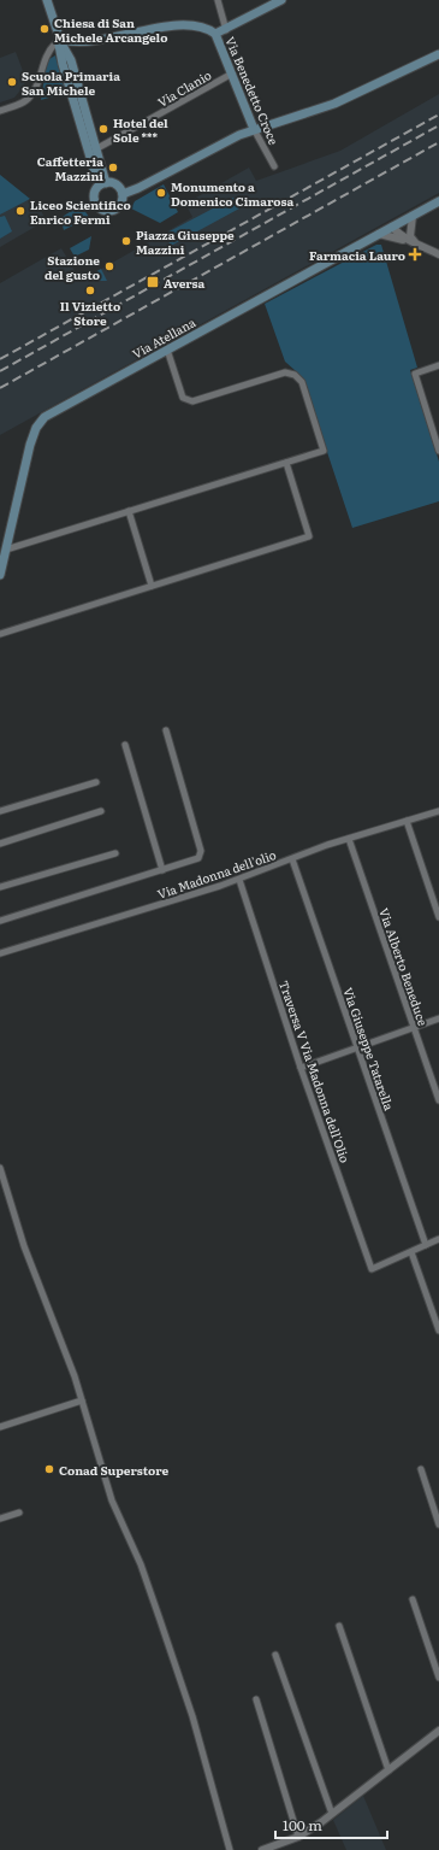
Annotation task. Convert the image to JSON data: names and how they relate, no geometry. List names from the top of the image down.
{
  "streets": {
    "main road": ["Via Benedetto Croce", "Via Atellana"],
    "street": [
      "Via Clanio",
      "Via Madonna dell'olio",
      "Via Alberto Beneduce",
      "Via Giuseppe Tatarella",
      "Traversa V Via Madonna dell'Olio"
    ]
  },
  "crossings": [
    ["Via Clanio", "Via Benedetto Croce"],
    ["Via Madonna dell'olio", "Via Alberto Beneduce"],
    ["Via Madonna dell'olio", "Via Giuseppe Tatarella"],
    ["Via Madonna dell'olio", "Traversa V Via Madonna dell'Olio"]
  ],
  "places": {
    "other": [
      "Chiesa di San Michele Arcangelo",
      "Scuola Primaria San Michele",
      "Hotel del Sole ***",
      "Caffetteria Mazzini",
      "Monumento a Domenico Cimarosa",
      "Liceo Scientifico Enrico Fermi",
      "Piazza Giuseppe Mazzini",
      "Stazione del gusto",
      "Il Vizietto Store",
      "Conad Superstore"
    ],
    "health": ["Farmacia Lauro"],
    "transit": ["Aversa"]
  },
  "scale_bar": "100 m"
}
